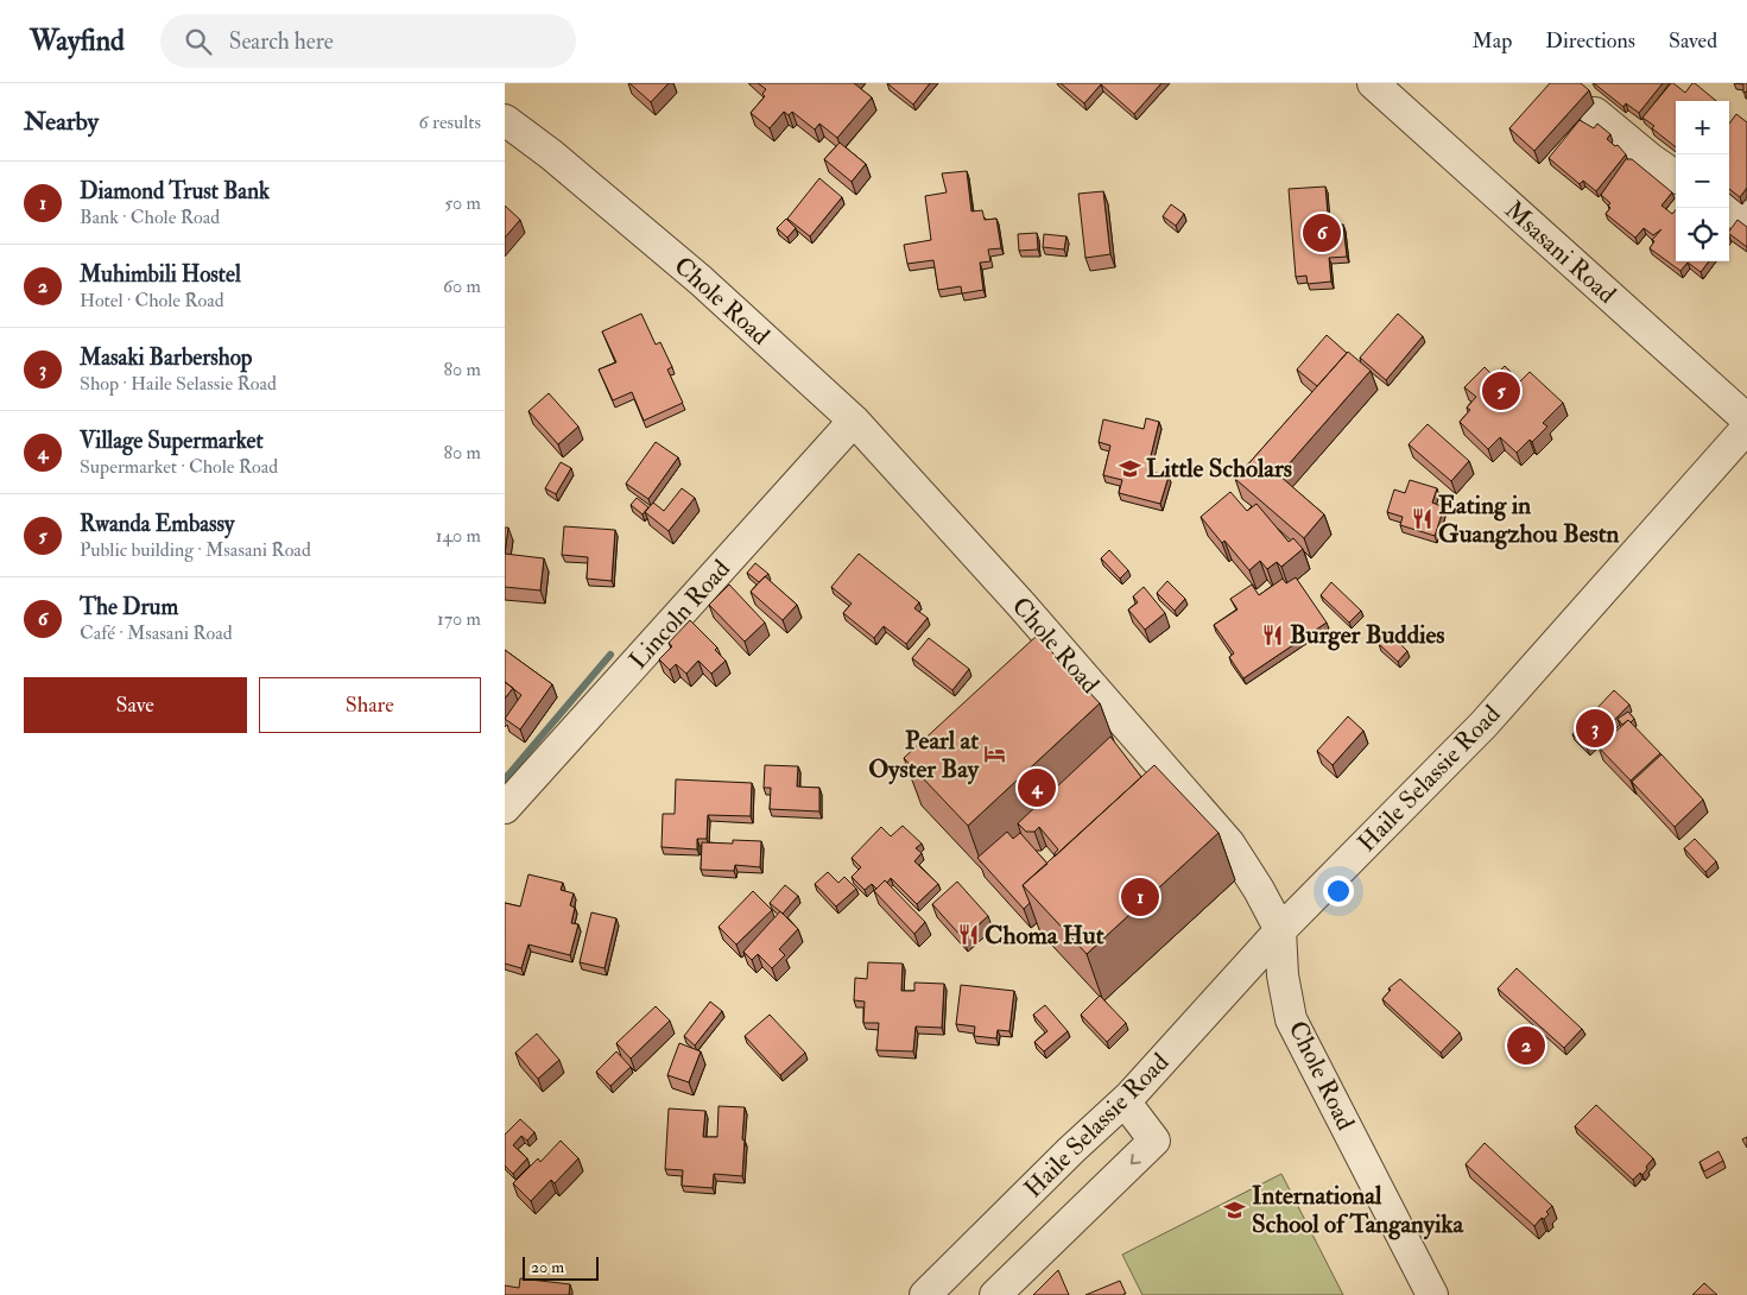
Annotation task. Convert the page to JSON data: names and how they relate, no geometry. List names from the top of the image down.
{
  "streets": {
    "street": [
      "Msasani Road",
      "Chole Road",
      "Lincoln Road",
      "Haile Selassie Road"
    ]
  },
  "crossings": [
    ["Chole Road", "Lincoln Road"],
    ["Chole Road", "Haile Selassie Road"]
  ],
  "places": {
    "school or university": ["Little Scholars", "International School of Tanganyika"],
    "restaurant": ["Eating in Guangzhou Bestn", "Burger Buddies", "Choma Hut"],
    "hotel": ["Pearl at Oyster Bay"]
  },
  "scale_bar": "20 m",
  "page": {
    "header": "Wayfind",
    "search": "Search here",
    "nav": ["Map", "Directions", "Saved"],
    "heading": ["Nearby", "6 results"],
    "map_buttons": ["+", "−"],
    "list": [
      {
        "mark": "1",
        "name": "Diamond Trust Bank",
        "note": "Bank · Chole Road",
        "value": "50 m"
      },
      {
        "mark": "2",
        "name": "Muhimbili Hostel",
        "note": "Hotel · Chole Road",
        "value": "60 m"
      },
      {
        "mark": "3",
        "name": "Masaki Barbershop",
        "note": "Shop · Haile Selassie Road",
        "value": "80 m"
      },
      {
        "mark": "4",
        "name": "Village Supermarket",
        "note": "Supermarket · Chole Road",
        "value": "80 m"
      },
      {
        "mark": "5",
        "name": "Rwanda Embassy",
        "note": "Public building · Msasani Road",
        "value": "140 m"
      },
      {
        "mark": "6",
        "name": "The Drum",
        "note": "Café · Msasani Road",
        "value": "170 m"
      }
    ],
    "pins": [
      "6",
      "5",
      "3",
      "4",
      "1",
      "2"
    ],
    "buttons": ["Save", "Share"],
    "scale": "20 m"
  }
}
